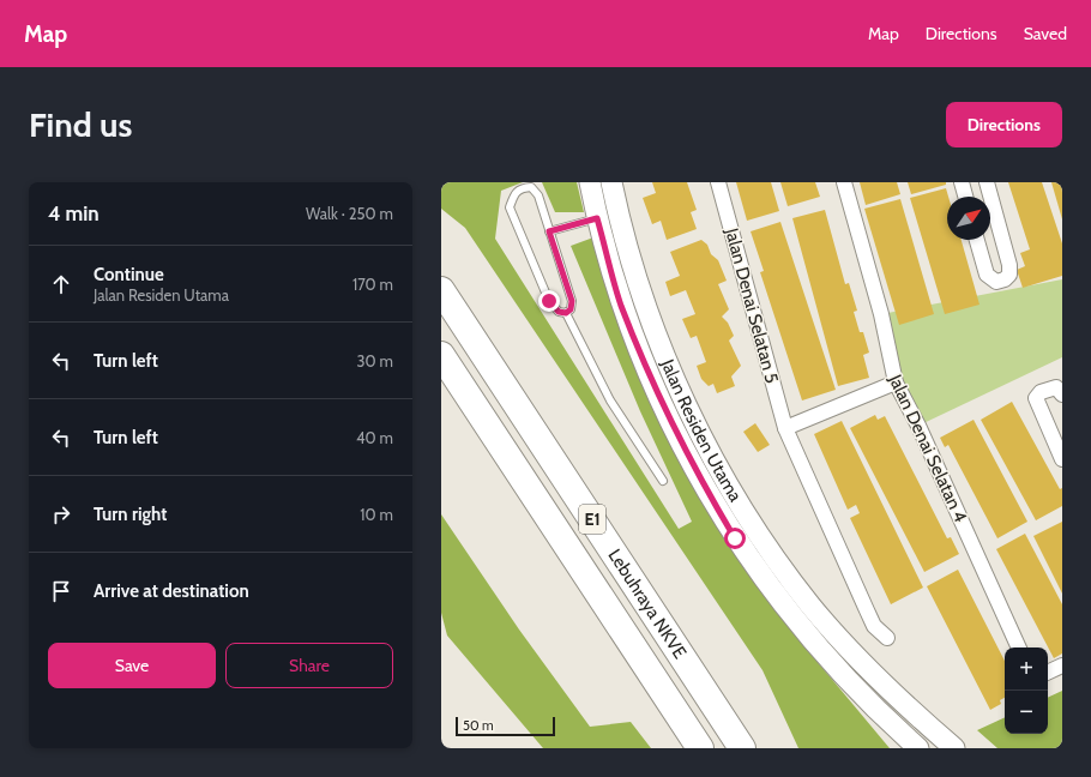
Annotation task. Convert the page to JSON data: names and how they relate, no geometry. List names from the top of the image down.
{
  "streets": {
    "highway": ["E1", "Lebuhraya NKVE"],
    "street": ["Jalan Denai Selatan 5", "Jalan Residen Utama", "Jalan Denai Selatan 4"]
  },
  "scale_bar": "50 m",
  "north": "top right",
  "page": {
    "header": "Map",
    "nav": ["Map", "Directions", "Saved"],
    "buttons": [
      "Directions",
      ["Save", "Share"]
    ],
    "title": "Find us",
    "heading": ["4 min", "Walk · 250 m"],
    "list": [
      ["Continue", "Jalan Residen Utama", "170 m"],
      ["Turn left", "30 m"],
      ["Turn left", "40 m"],
      ["Turn right", "10 m"],
      "Arrive at destination"
    ],
    "map_buttons": ["+", "−"],
    "scale": "50 m"
  }
}
